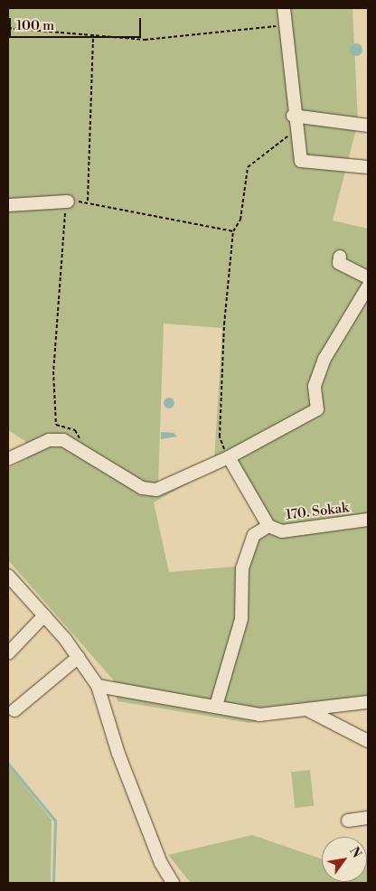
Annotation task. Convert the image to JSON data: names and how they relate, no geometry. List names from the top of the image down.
{
  "streets": {
    "street": ["170. Sokak"]
  },
  "scale_bar": "100 m",
  "north": "top right"
}
